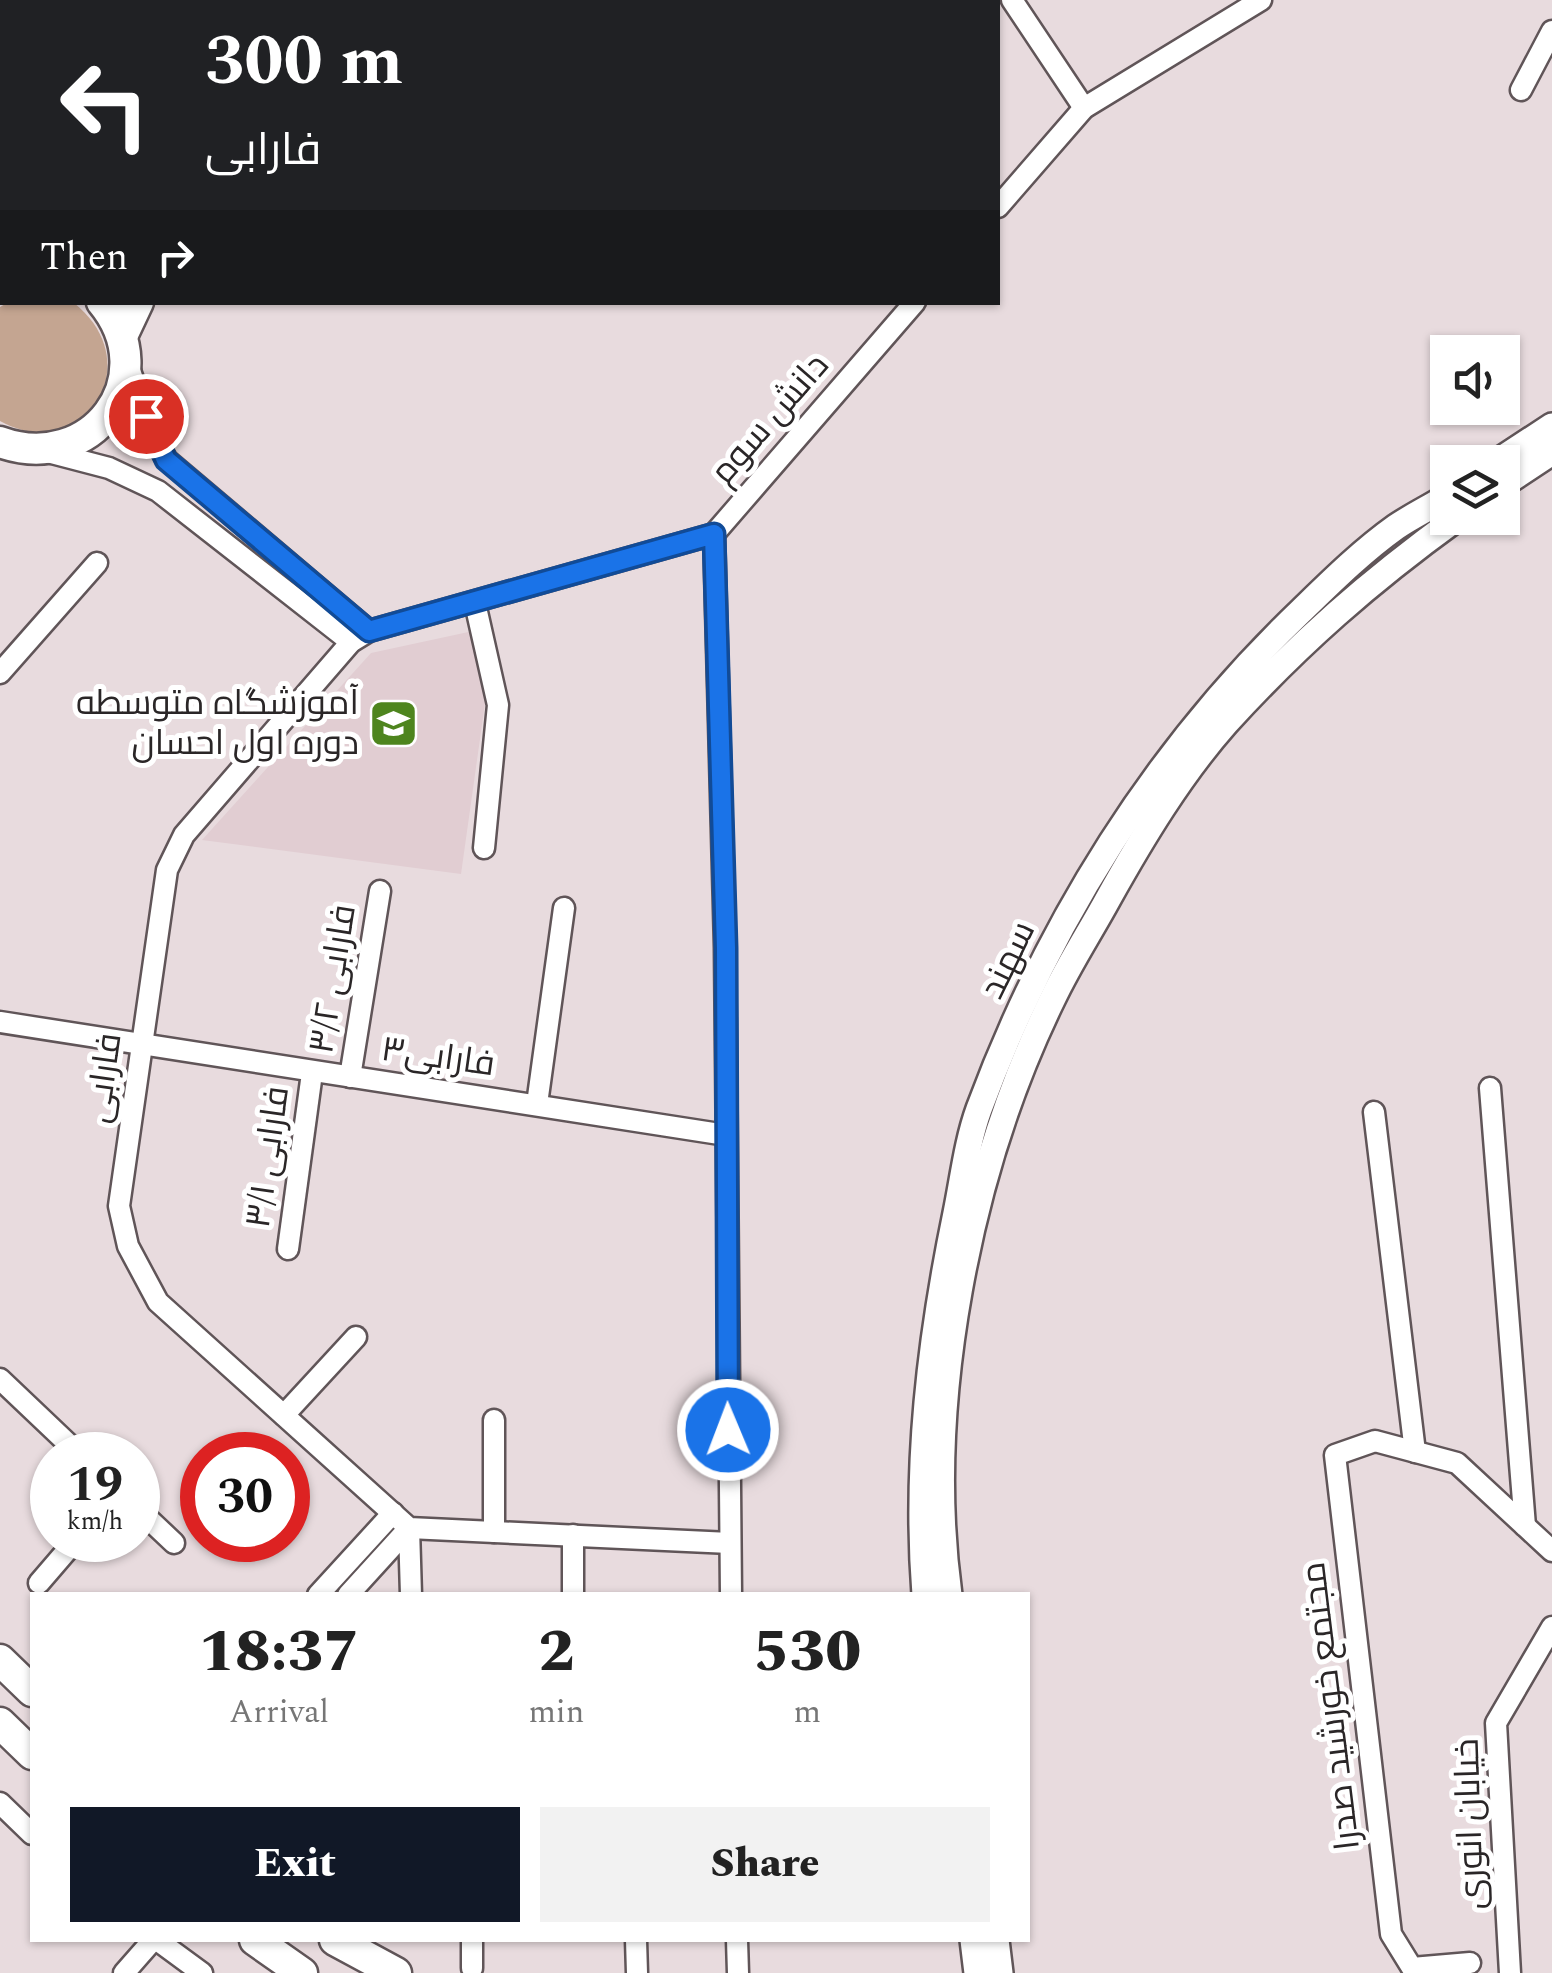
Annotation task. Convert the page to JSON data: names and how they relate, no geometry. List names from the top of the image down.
{
  "streets": {
    "street": [
      "دانش سوم",
      "سهند",
      "فارابی ۳/۲",
      "فارابی۳",
      "فارابی",
      "فارابی ۳/۱",
      "مجتمع خورشید صدرا",
      "خیابان انوری"
    ]
  },
  "crossings": [
    ["فارابی ۳/۲", "فارابی۳"],
    ["فارابی۳", "فارابی"],
    ["فارابی۳", "فارابی ۳/۱"]
  ],
  "places": {
    "school or university": ["آموزشگاه متوسطه دوره اول احسان"]
  },
  "page": {
    "turn": ["300 m", "فارابی"],
    "then": "Then",
    "speed": "19 km/h",
    "limit": "30",
    "eta": [
      "18:37",
      "Arrival",
      "2",
      "min",
      "530",
      "m"
    ],
    "buttons": ["Exit", "Share"]
  }
}
